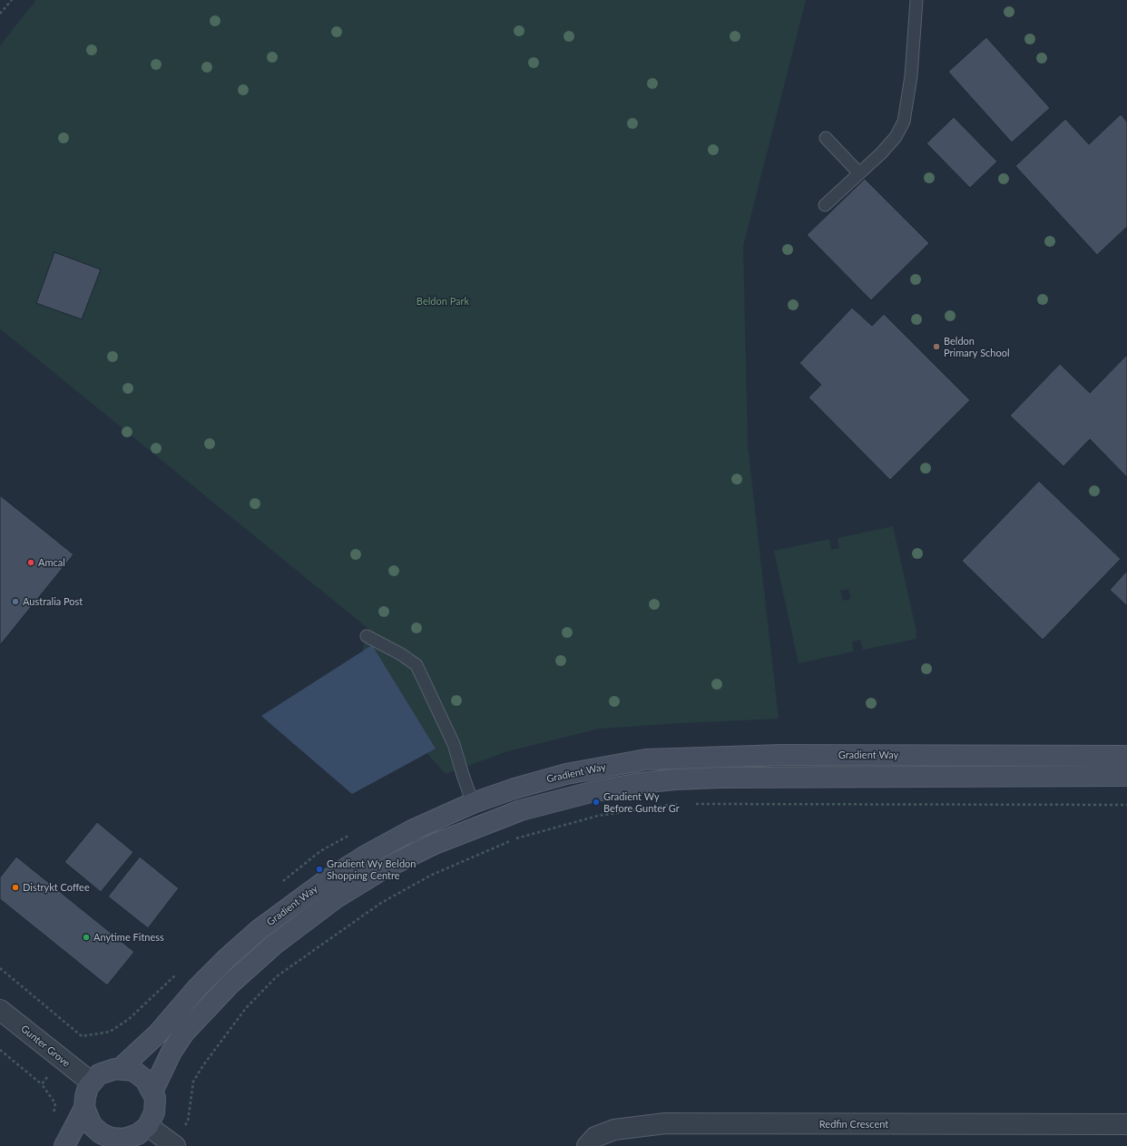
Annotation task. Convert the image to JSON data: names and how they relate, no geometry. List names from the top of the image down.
{
  "streets": {
    "street": ["Gradient Way", "Gunter Grove", "Redfin Crescent"]
  },
  "crossings": [
    ["Gradient Way", "Gunter Grove"]
  ],
  "parks": ["Beldon Park"],
  "places": [
    "Beldon Primary School",
    "Amcal",
    "Australia Post",
    "Gradient Wy Before Gunter Gr",
    "Gradient Wy Beldon Shopping Centre",
    "Distrykt Coffee",
    "Anytime Fitness"
  ]
}
